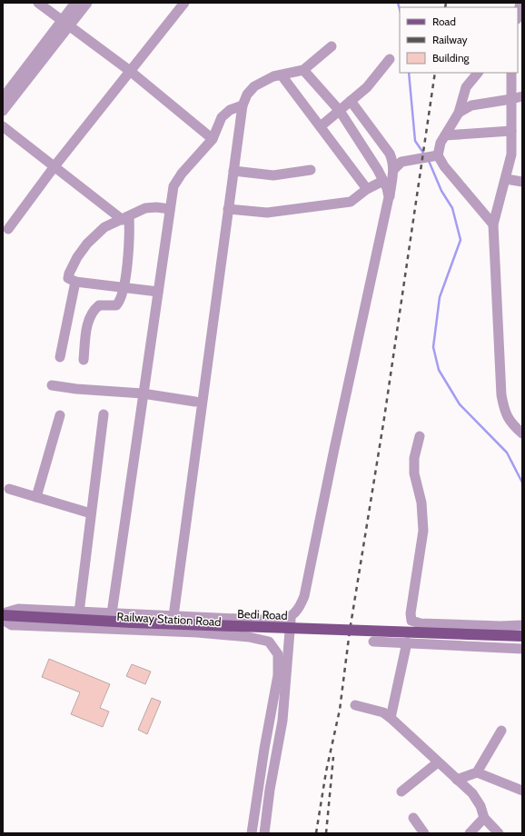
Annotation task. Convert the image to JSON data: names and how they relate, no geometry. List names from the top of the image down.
{
  "streets": {
    "main road": ["Bedi Road"],
    "street": ["Railway Station Road"]
  },
  "legend": ["Road", "Railway", "Building"]
}
